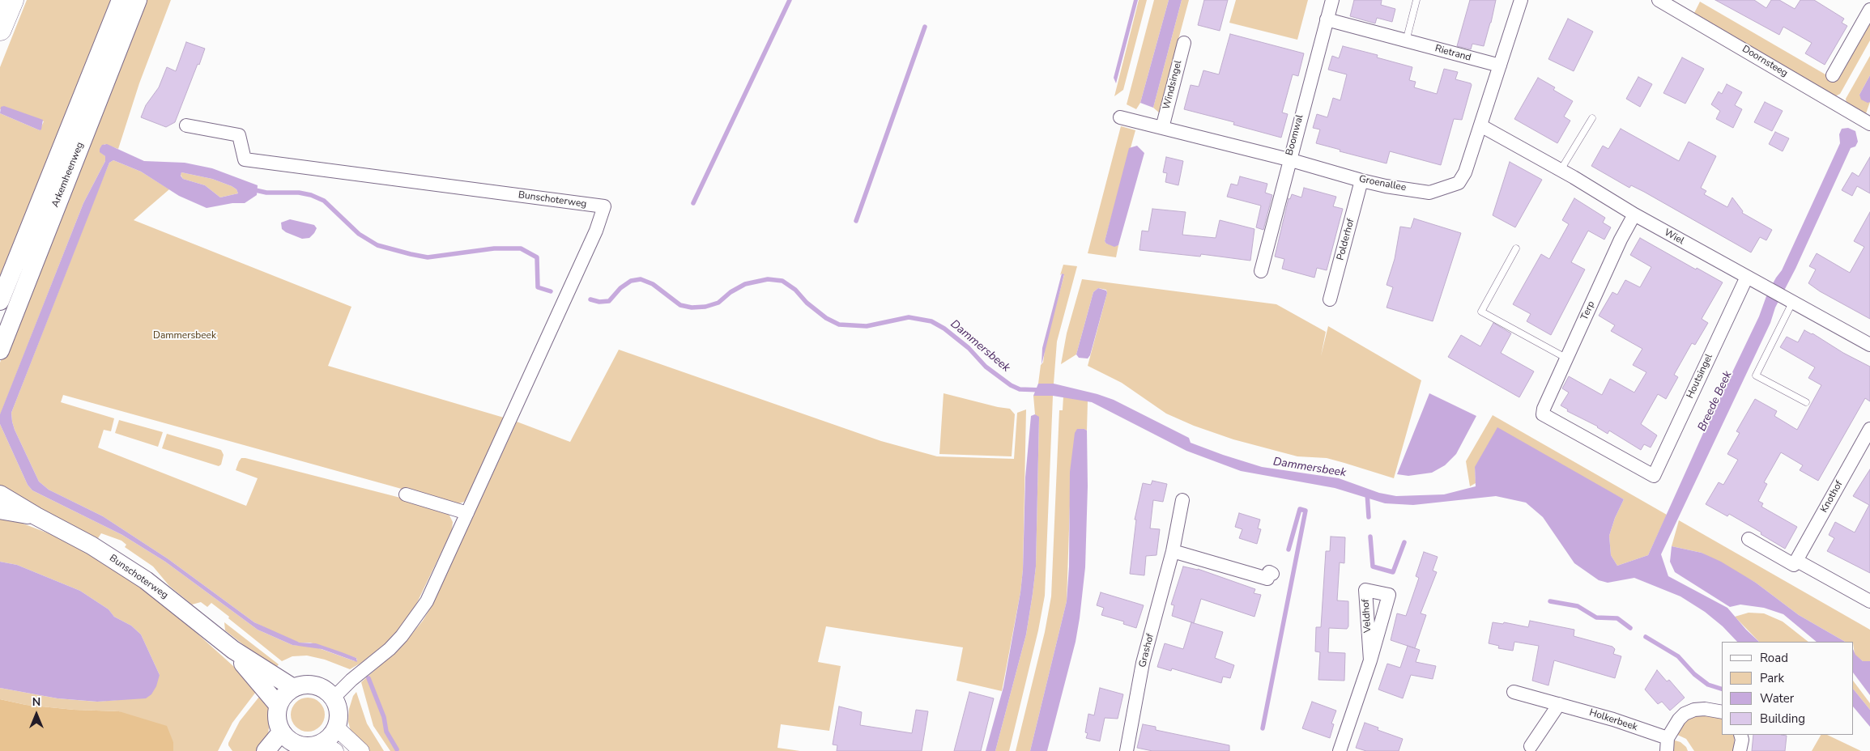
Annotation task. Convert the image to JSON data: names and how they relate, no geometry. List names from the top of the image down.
{
  "streets": {
    "main road": ["Arkemheenweg", "Bunschoterweg"],
    "street": [
      "Rietrand",
      "Doornsteeg",
      "Windsingel",
      "Boomwal",
      "Groenallee",
      "Wiel",
      "Polderhof",
      "Terp",
      "Houtsingel",
      "Knothof",
      "Grashof",
      "Holkerbeek"
    ]
  },
  "crossings": [
    ["Rietrand", "Boomwal"],
    ["Rietrand", "Groenallee"],
    ["Windsingel", "Groenallee"],
    ["Boomwal", "Groenallee"],
    ["Groenallee", "Wiel"],
    ["Groenallee", "Polderhof"],
    ["Wiel", "Terp"],
    ["Wiel", "Houtsingel"],
    ["Terp", "Houtsingel"]
  ],
  "water": ["Dammersbeek", "Breede Beek"],
  "parks": ["Dammersbeek"],
  "legend": [
    "Road",
    "Park",
    "Water",
    "Building"
  ],
  "north": "top"
}
